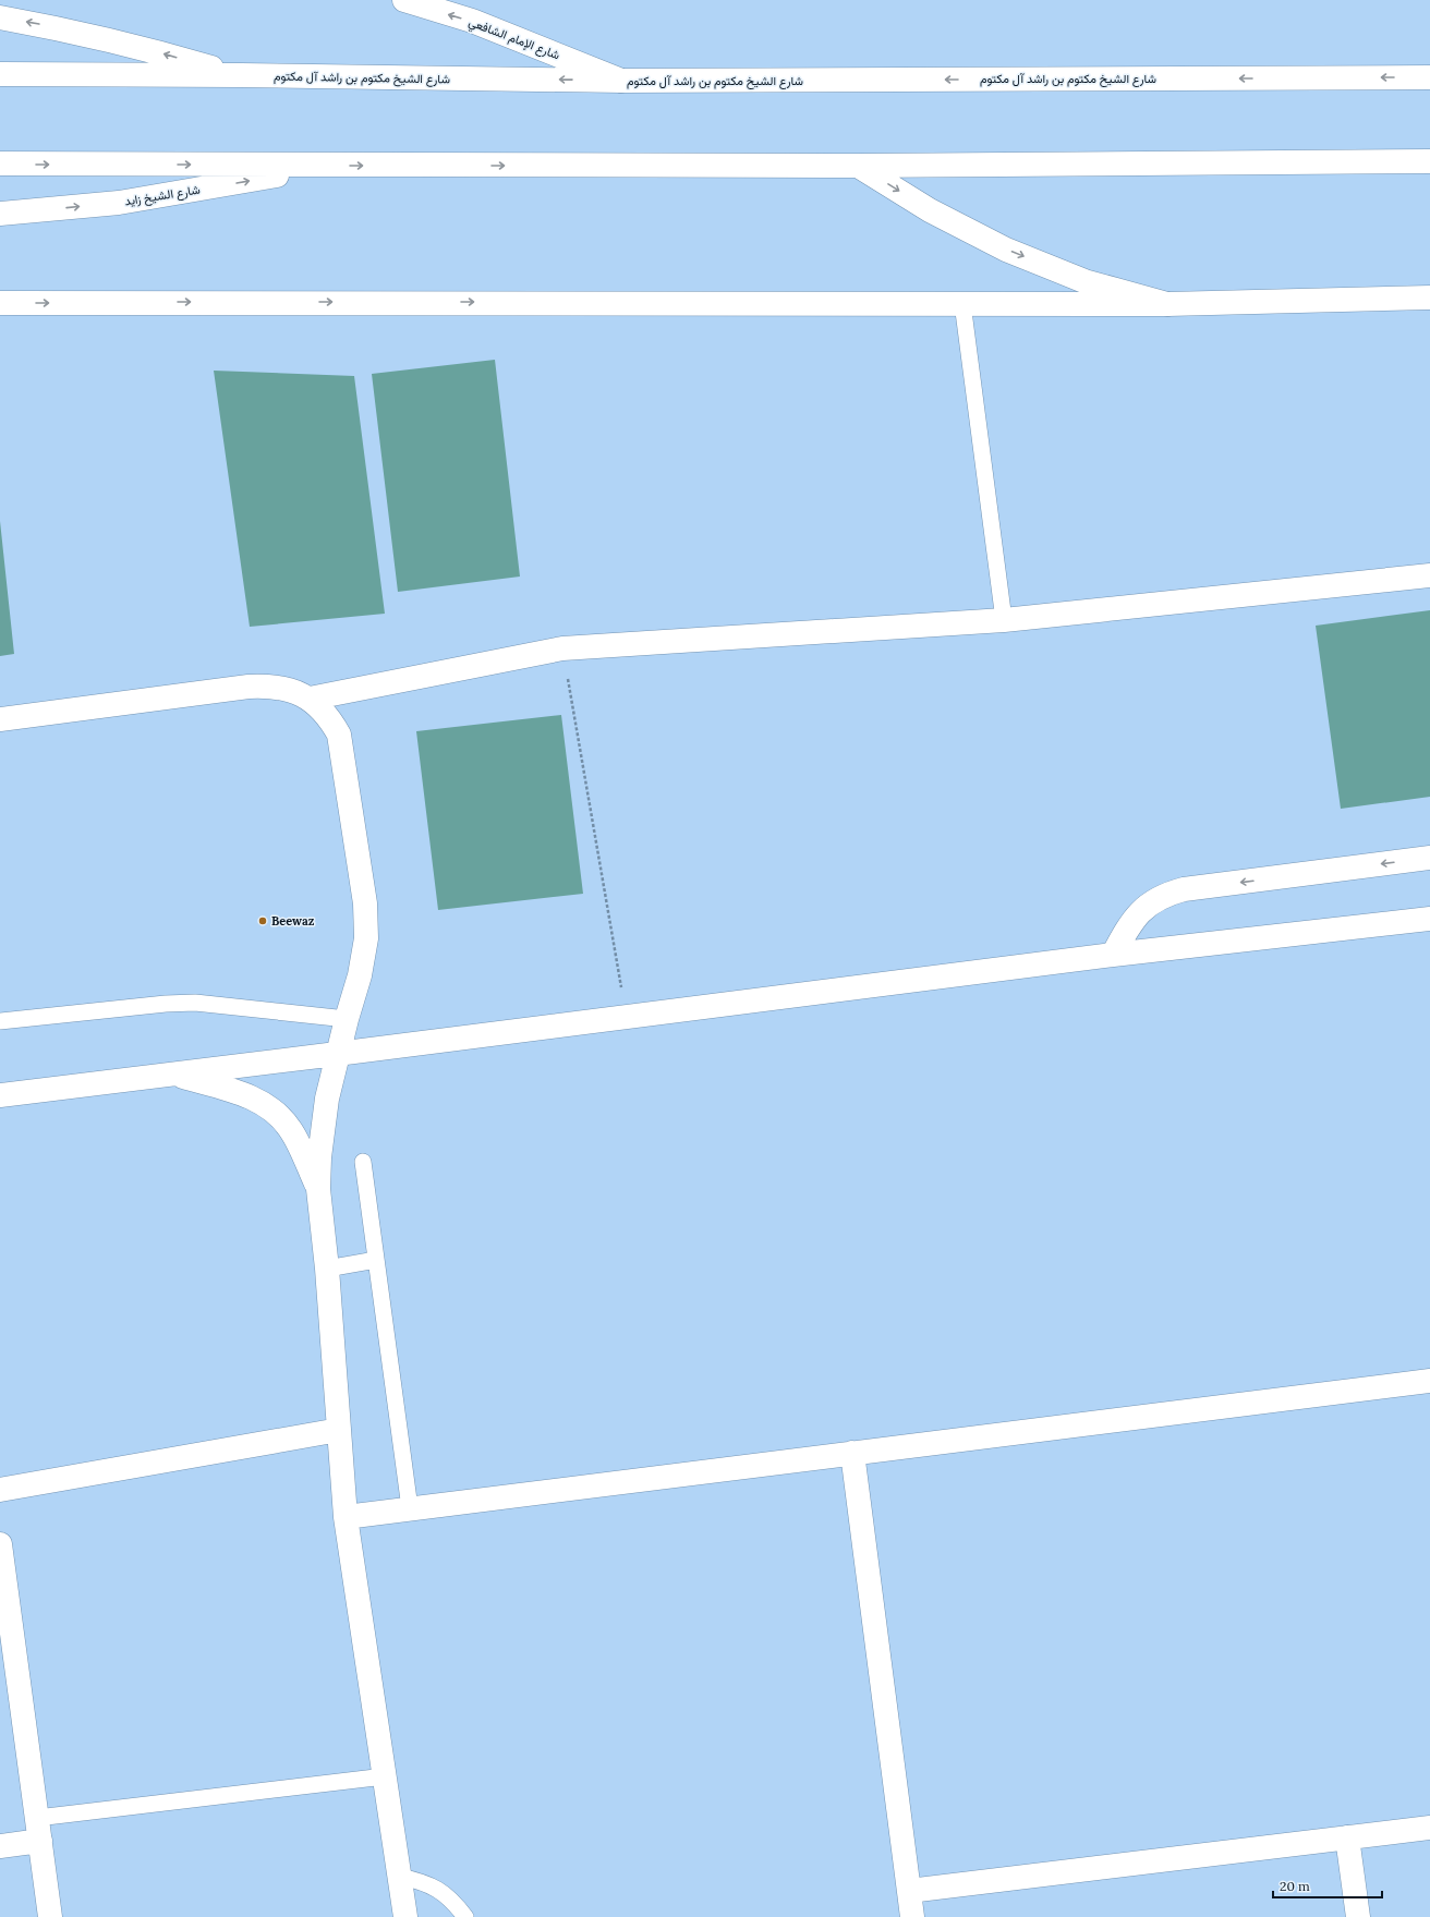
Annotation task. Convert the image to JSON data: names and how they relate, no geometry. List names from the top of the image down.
{
  "streets": {
    "street": ["شارع الإمام الشافعي", "شارع الشيخ مكتوم بن راشد آل مكتوم", "شارع الشيخ زايد"]
  },
  "crossings": [
    ["شارع الإمام الشافعي", "شارع الشيخ مكتوم بن راشد آل مكتوم"]
  ],
  "places": ["Beewaz"],
  "scale_bar": "20 m"
}
